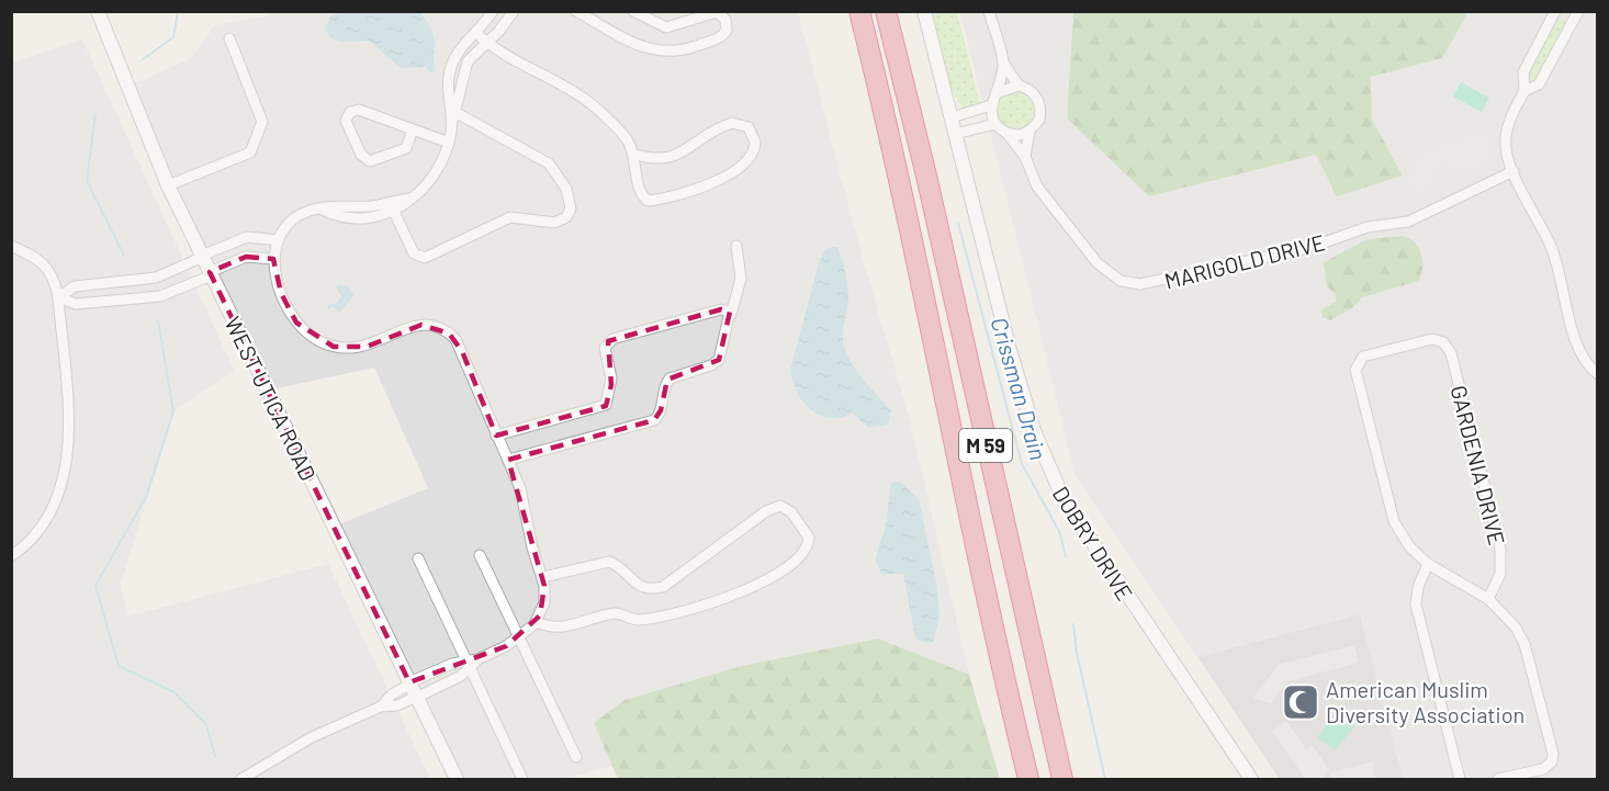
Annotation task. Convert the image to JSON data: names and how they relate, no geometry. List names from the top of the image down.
{
  "streets": {
    "highway": ["M 59"],
    "street": [
      "MARIGOLD DRIVE",
      "WEST UTICA ROAD",
      "GARDENIA DRIVE",
      "DOBRY DRIVE"
    ]
  },
  "water": ["Crissman Drain"],
  "places": {
    "mosque": ["American Muslim Diversity Association"]
  }
}
